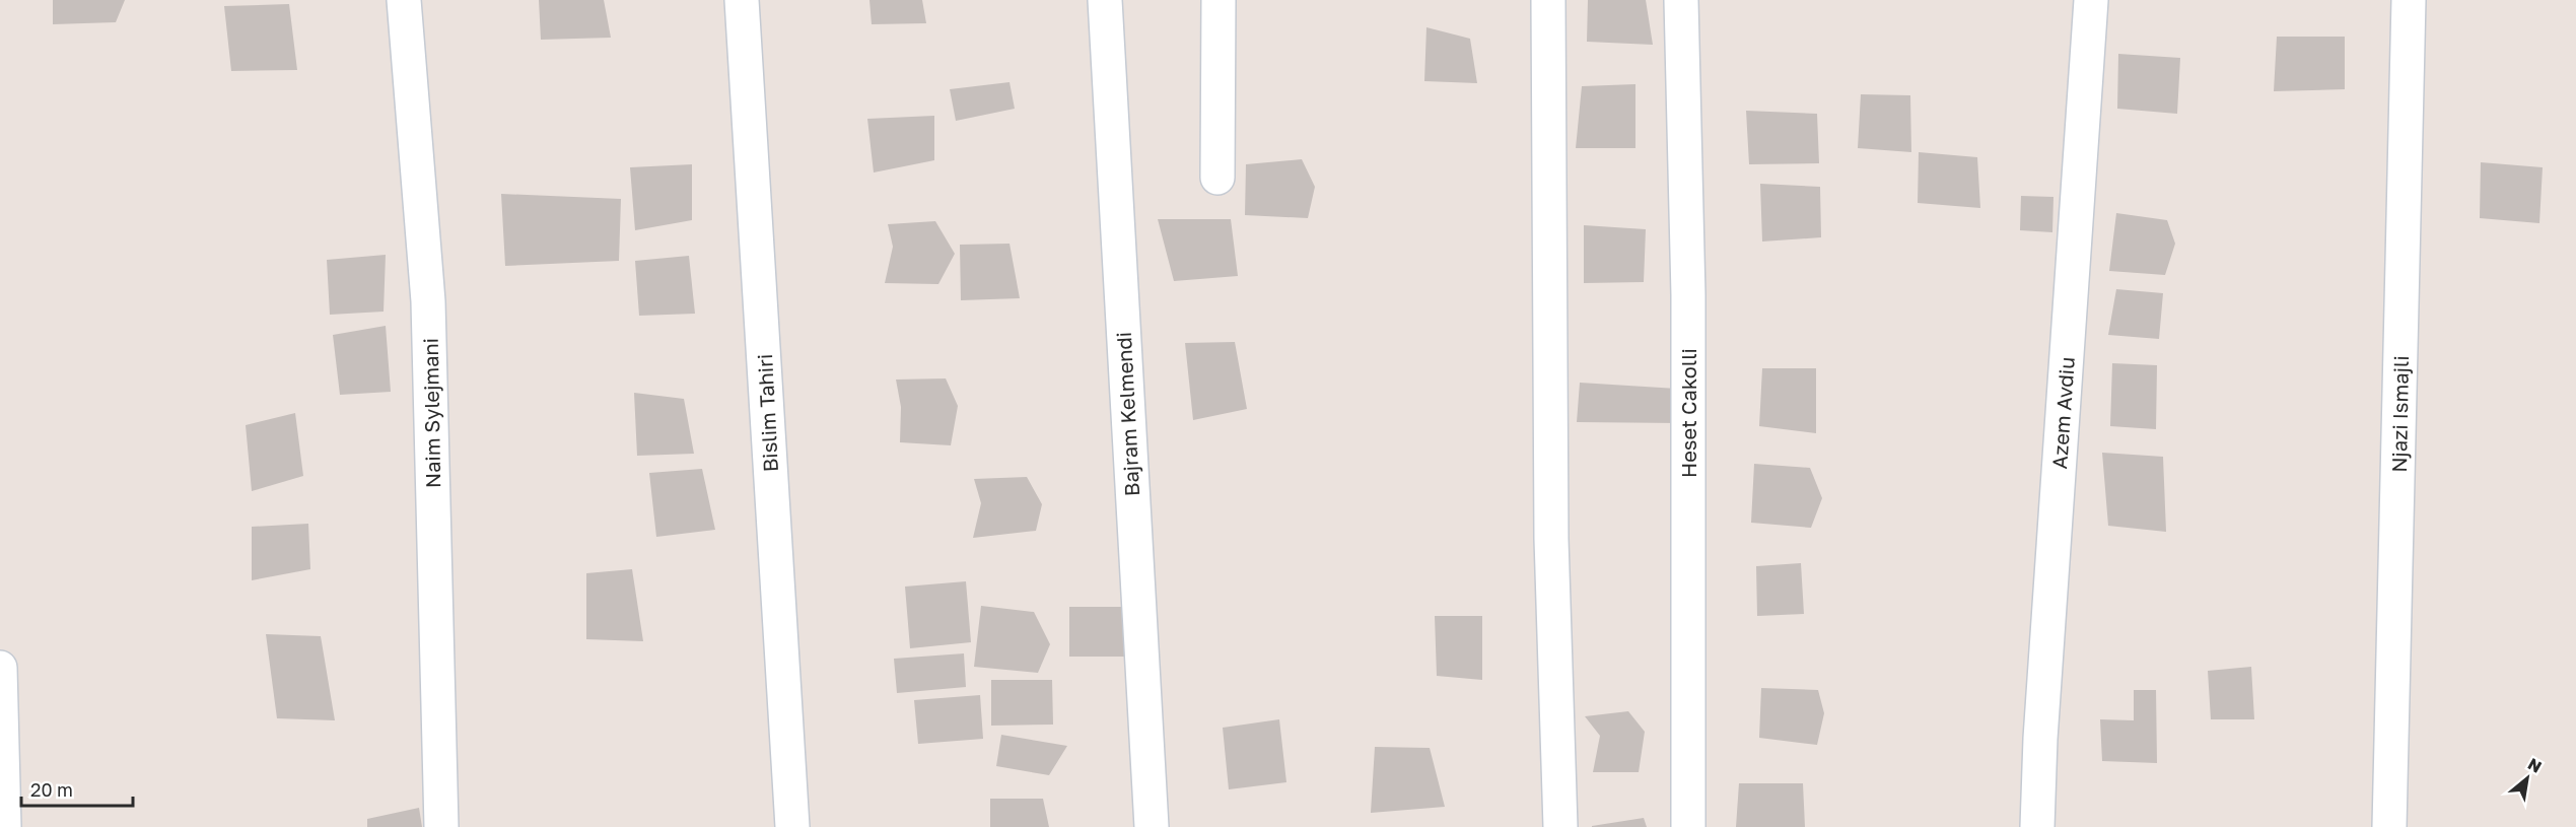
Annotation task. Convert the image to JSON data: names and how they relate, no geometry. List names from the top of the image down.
{
  "streets": {
    "street": [
      "Naim Sylejmani",
      "Bislim Tahiri",
      "Heset Cakolli",
      "Azem Avdiu",
      "Bajram Kelmendi",
      "Njazi Ismajli"
    ]
  },
  "scale_bar": "20 m",
  "north": "top right"
}
